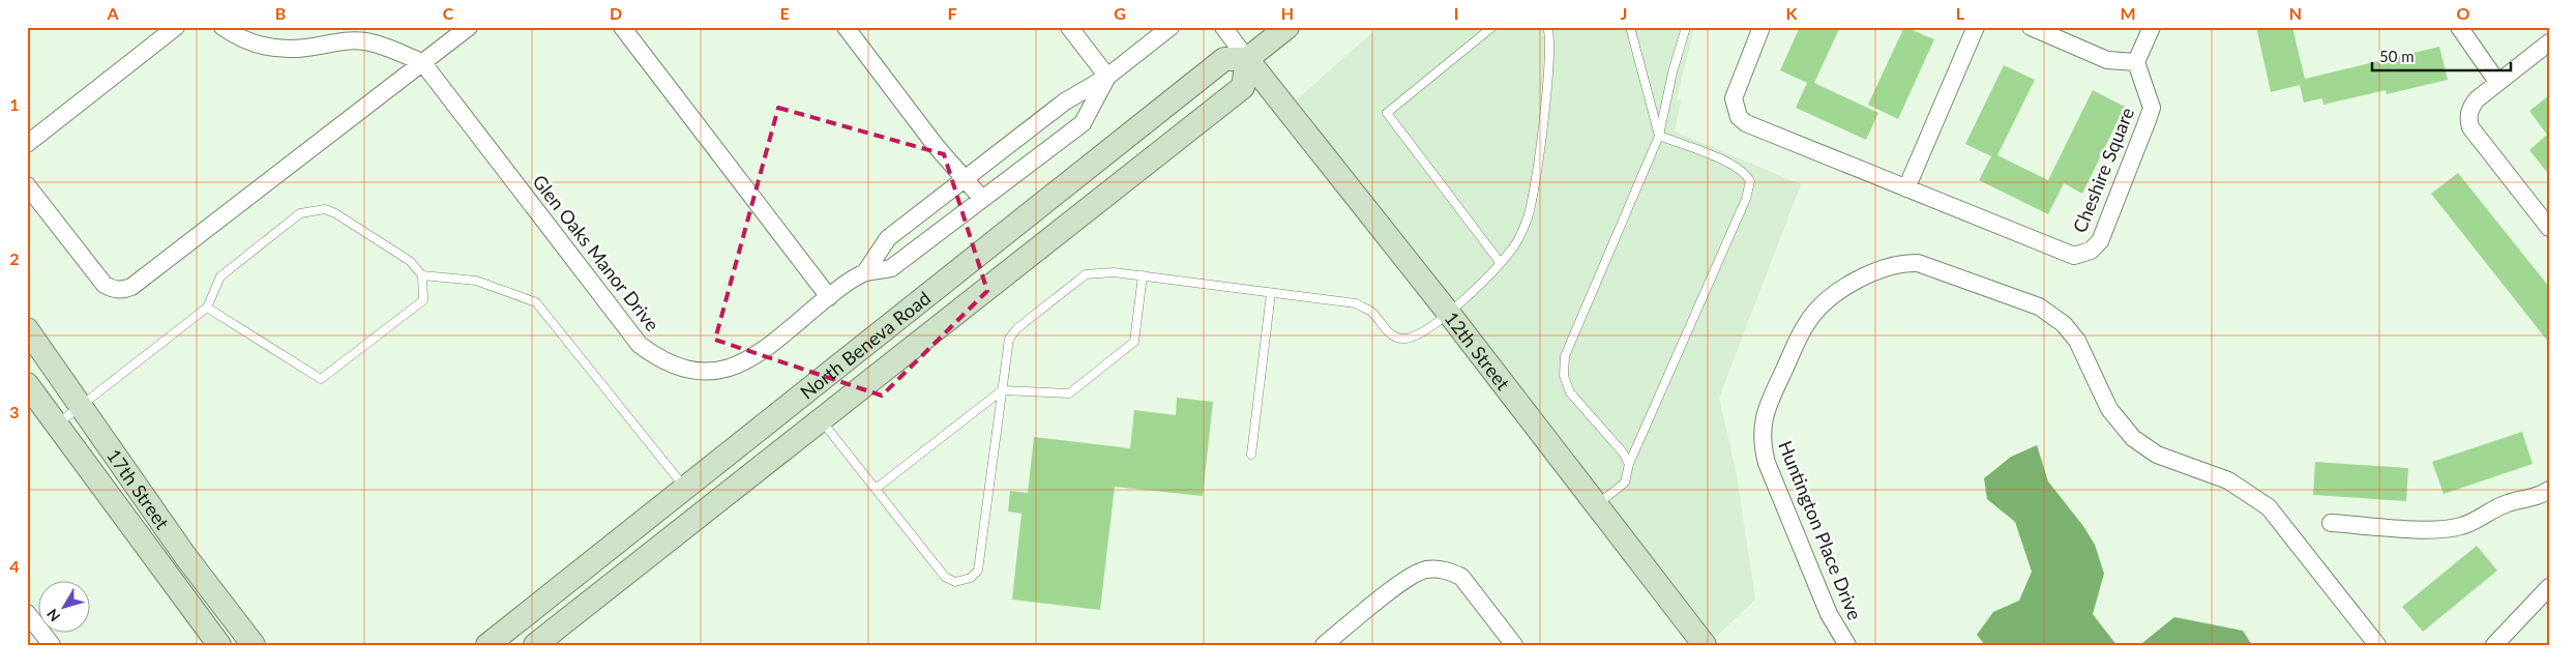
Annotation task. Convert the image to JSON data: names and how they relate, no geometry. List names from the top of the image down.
{
  "streets": {
    "main road": ["North Beneva Road", "12th Street", "17th Street"],
    "street": ["Cheshire Square", "Glen Oaks Manor Drive", "Huntington Place Drive"]
  },
  "crossings": [
    ["North Beneva Road", "12th Street"]
  ],
  "scale_bar": "50 m",
  "north": "bottom left",
  "grid": {
    "columns": [
      "A",
      "B",
      "C",
      "D",
      "E",
      "F",
      "G",
      "H",
      "I",
      "J",
      "K",
      "L",
      "M",
      "N",
      "O"
    ],
    "rows": [
      "1",
      "2",
      "3",
      "4"
    ]
  }
}
